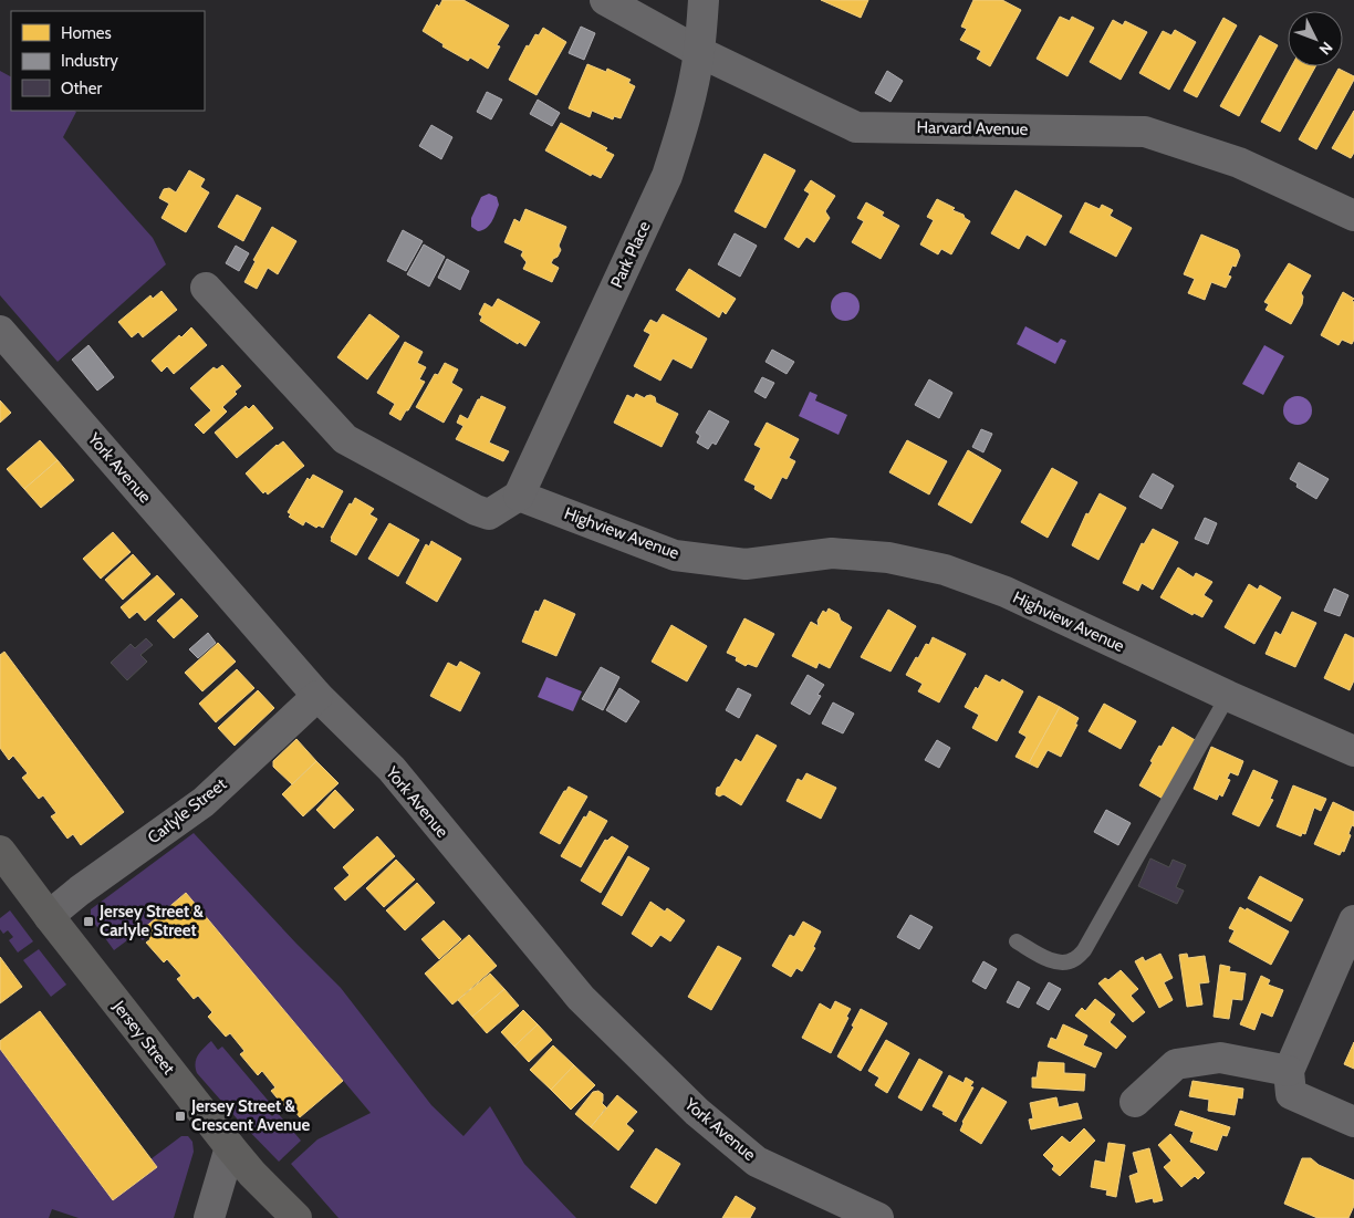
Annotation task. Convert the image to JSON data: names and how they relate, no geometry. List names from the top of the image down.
{
  "streets": {
    "street": [
      "Harvard Avenue",
      "Park Place",
      "York Avenue",
      "Highview Avenue",
      "Carlyle Street",
      "Jersey Street"
    ]
  },
  "crossings": [
    ["Harvard Avenue", "Park Place"],
    ["Park Place", "Highview Avenue"],
    ["York Avenue", "Carlyle Street"],
    ["Carlyle Street", "Jersey Street"]
  ],
  "places": {
    "transit": ["Jersey Street & Carlyle Street", "Jersey Street & Crescent Avenue"]
  },
  "legend": ["Homes", "Industry", "Other"],
  "north": "bottom right"
}
